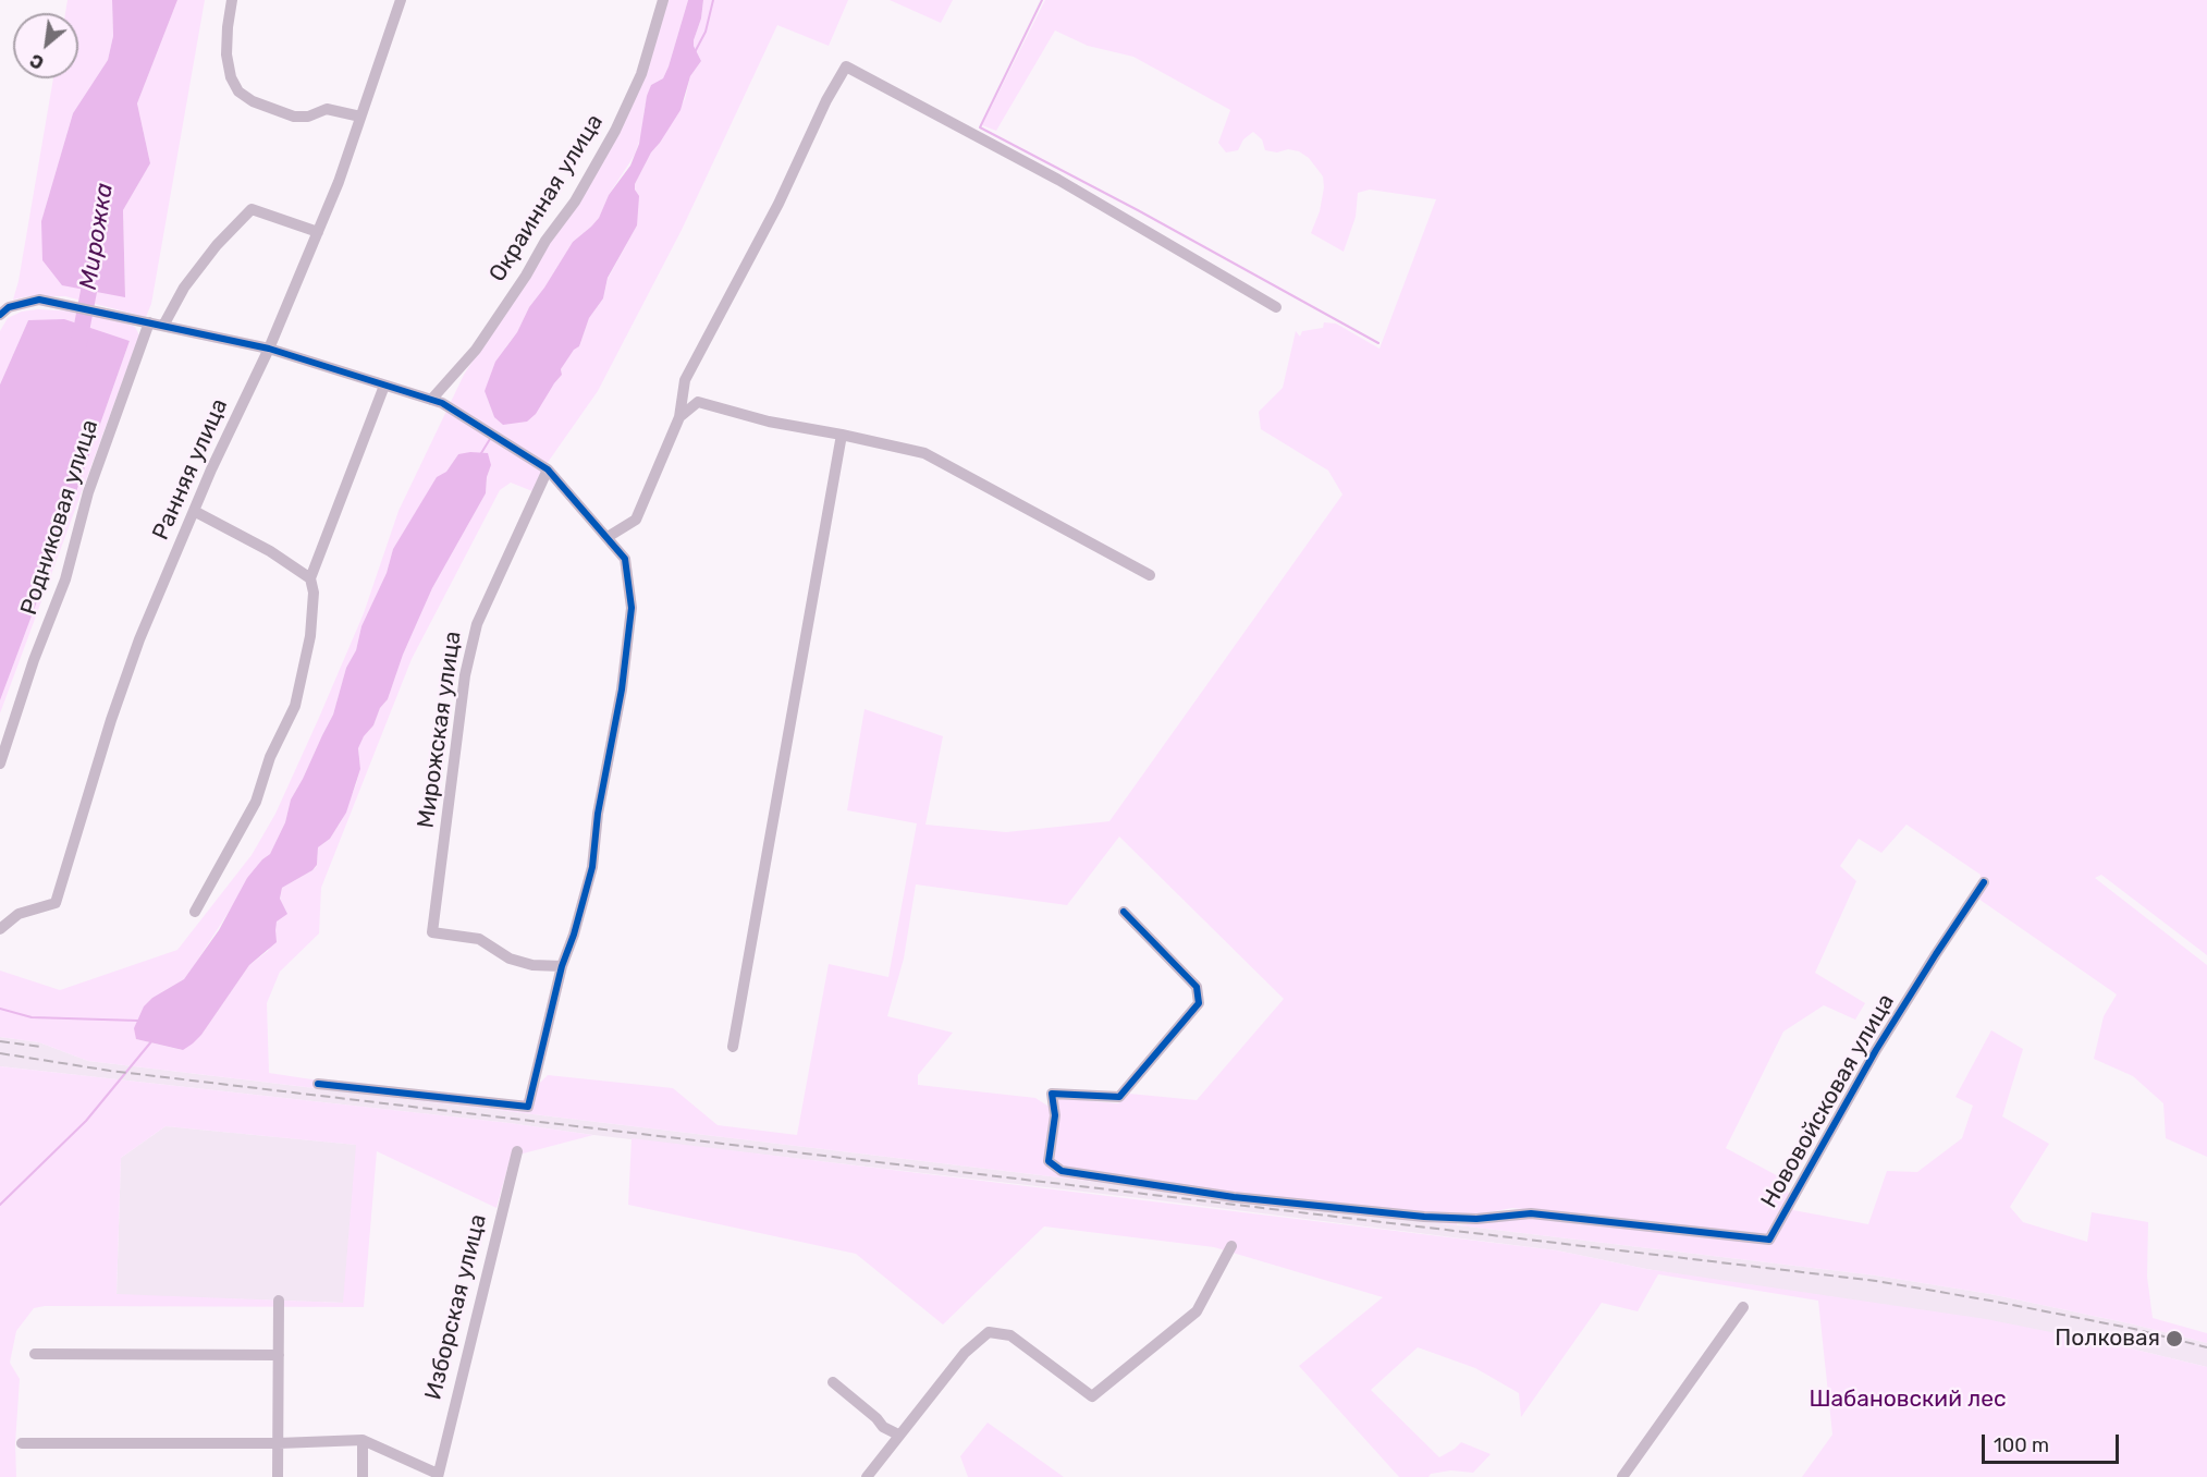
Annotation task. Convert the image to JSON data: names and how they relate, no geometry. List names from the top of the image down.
{
  "streets": {
    "street": [
      "Окраинная улица",
      "Ранняя улица",
      "Родниковая улица",
      "Мирожская улица",
      "Нововойсковая улица",
      "Изборская улица"
    ]
  },
  "water": ["Мирожка"],
  "parks": ["Шабановский лес"],
  "places": ["Полковая"],
  "scale_bar": "100 m",
  "north": "bottom left"
}
